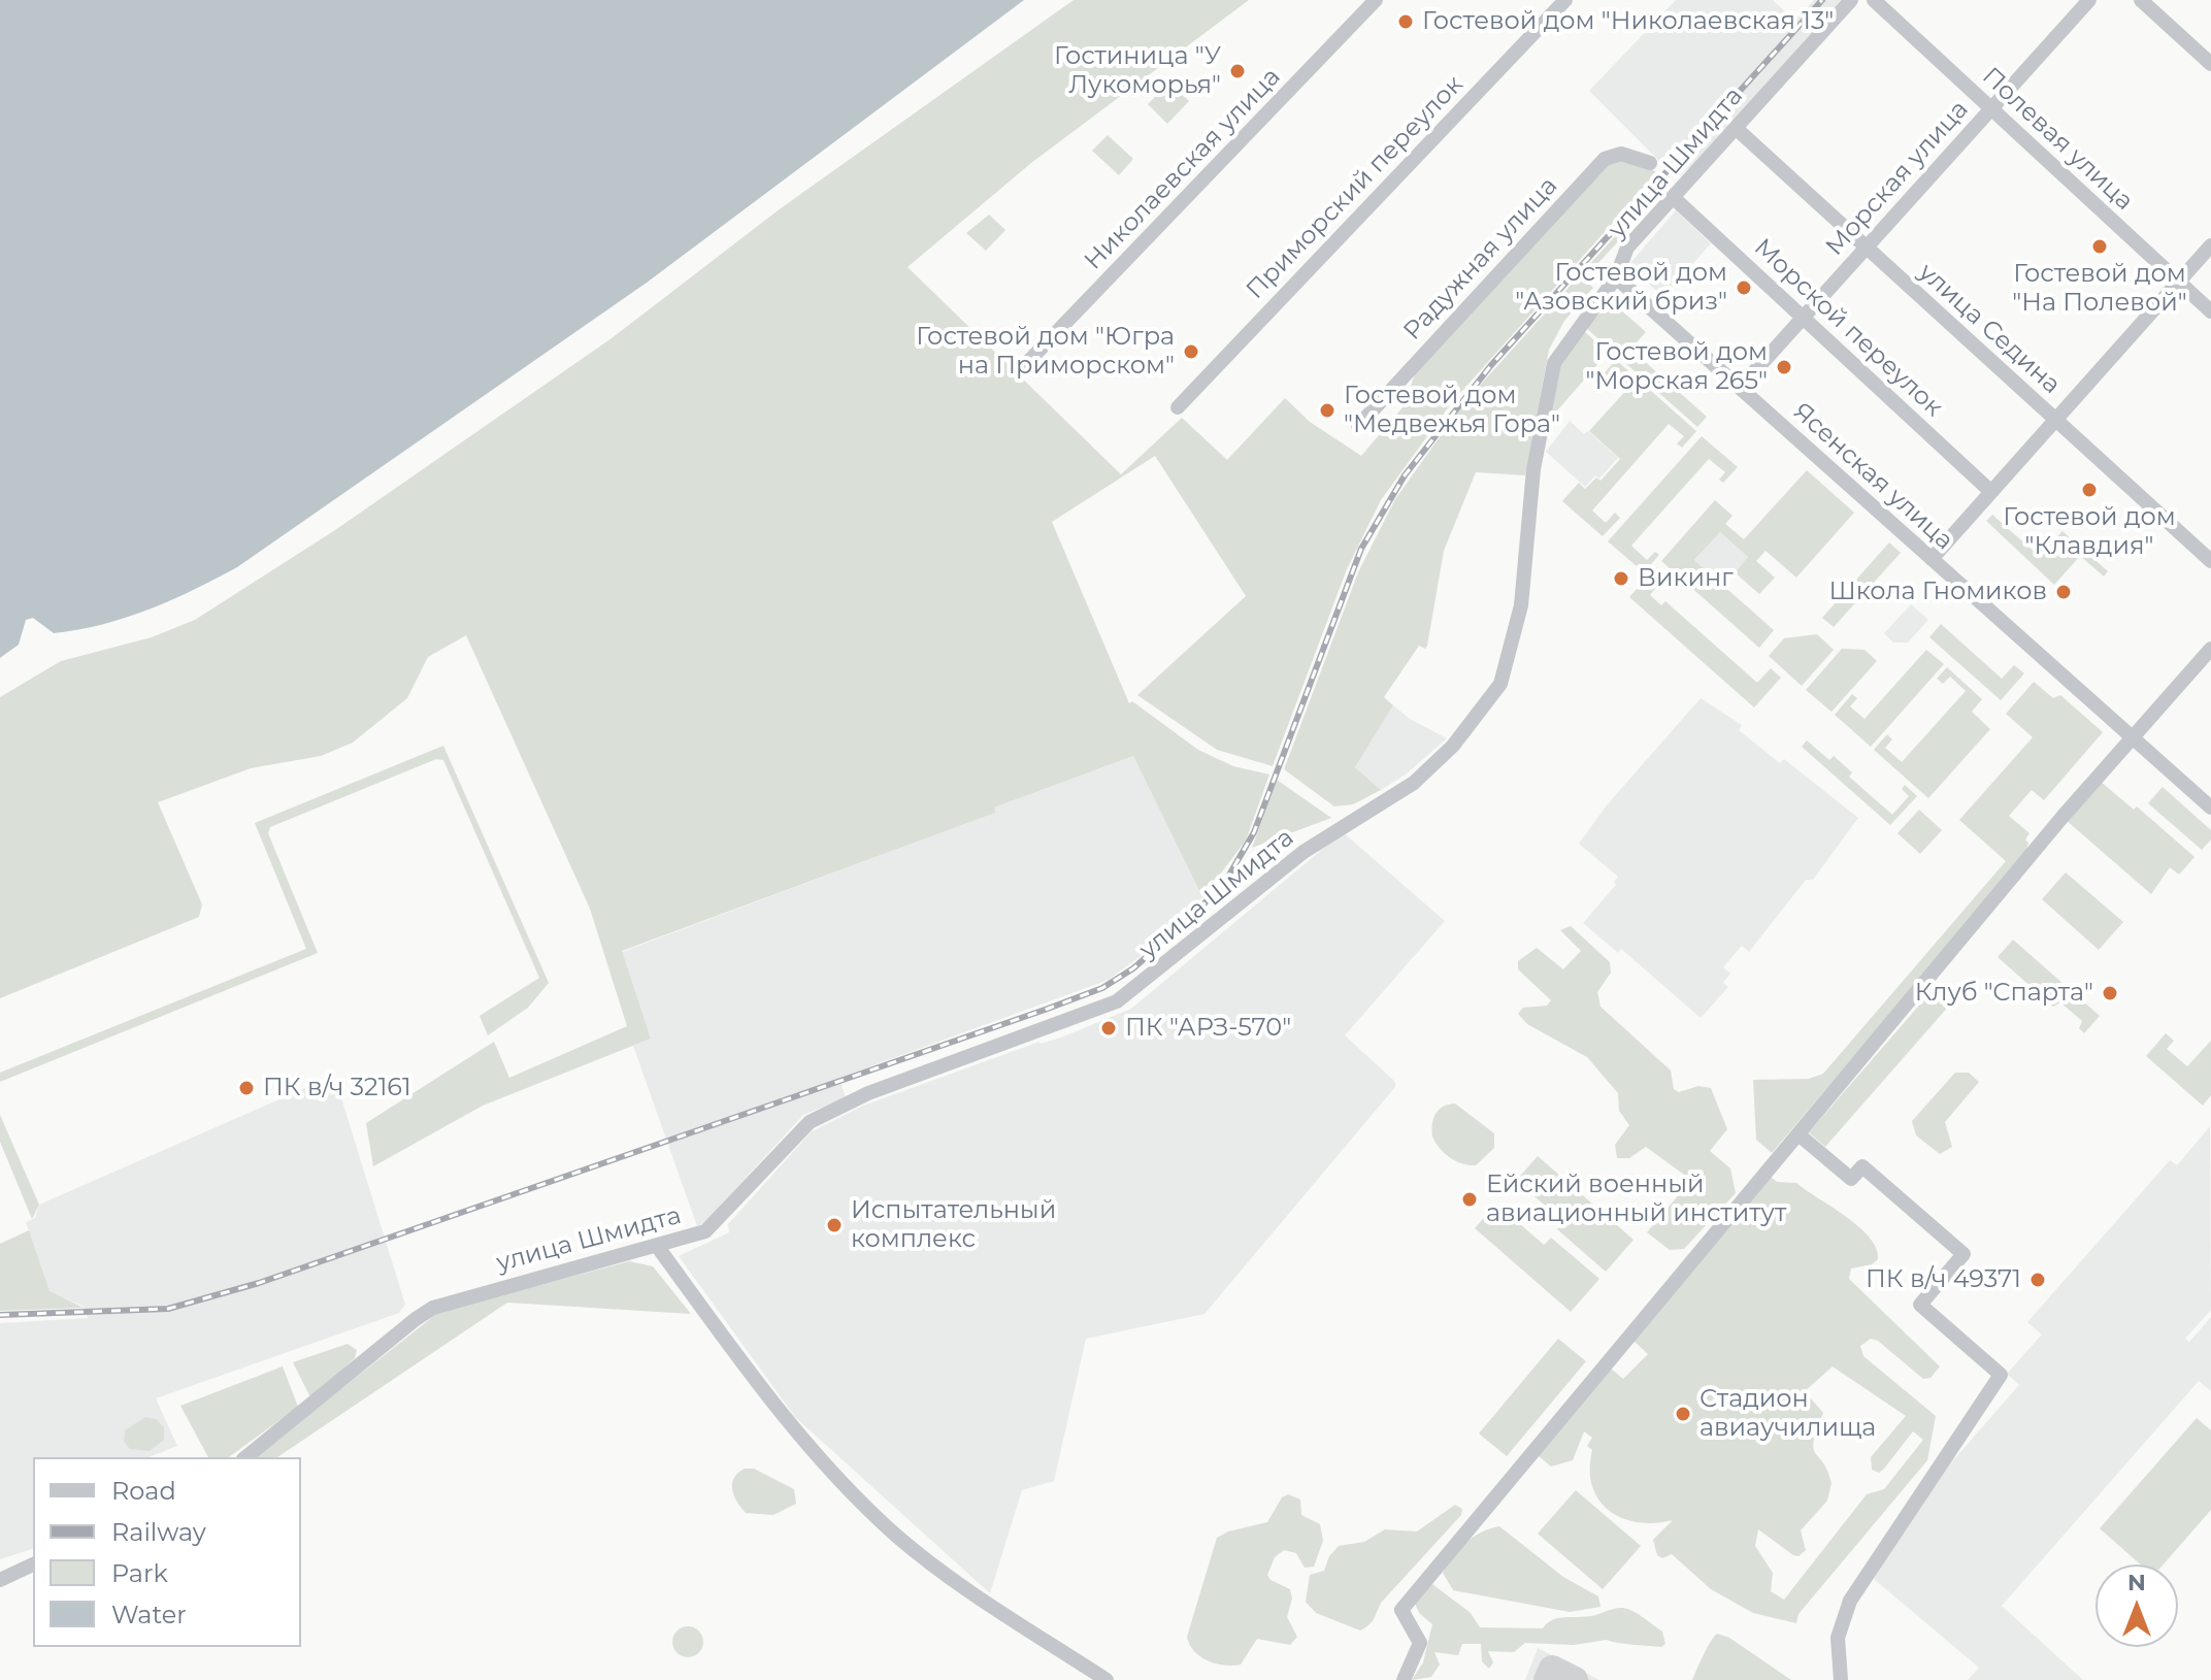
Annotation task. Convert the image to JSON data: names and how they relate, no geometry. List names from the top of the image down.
{
  "streets": {
    "street": [
      "Полевая улица",
      "улица Шмидта",
      "Николаевская улица",
      "Морская улица",
      "Приморский переулок",
      "Радужная улица",
      "Морской переулок",
      "улица Седина",
      "Ясенская улица"
    ]
  },
  "crossings": [
    ["Полевая улица", "Морская улица"],
    ["улица Шмидта", "Морской переулок"],
    ["улица Шмидта", "улица Седина"],
    ["улица Шмидта", "Ясенская улица"],
    ["Морская улица", "Морской переулок"],
    ["Морская улица", "улица Седина"],
    ["Морская улица", "Ясенская улица"]
  ],
  "places": [
    "Гостевой дом \"Николаевская 13\"",
    "Гостиница \"У Лукоморья\"",
    "Гостевой дом \"На Полевой\"",
    "Гостевой дом \"Азовский бриз\"",
    "Гостевой дом \"Югра на Приморском\"",
    "Гостевой дом \"Морская 265\"",
    "Гостевой дом \"Медвежья Гора\"",
    "Гостевой дом \"Клавдия\"",
    "Викинг",
    "Школа Гномиков",
    "Клуб \"Спарта\"",
    "ПК \"АРЗ-570\"",
    "ПК в/ч 32161",
    "Ейский военный авиационный институт",
    "Испытательный комплекс",
    "ПК в/ч 49371",
    "Стадион авиаучилища"
  ],
  "legend": [
    "Road",
    "Railway",
    "Park",
    "Water"
  ],
  "north": "top"
}
